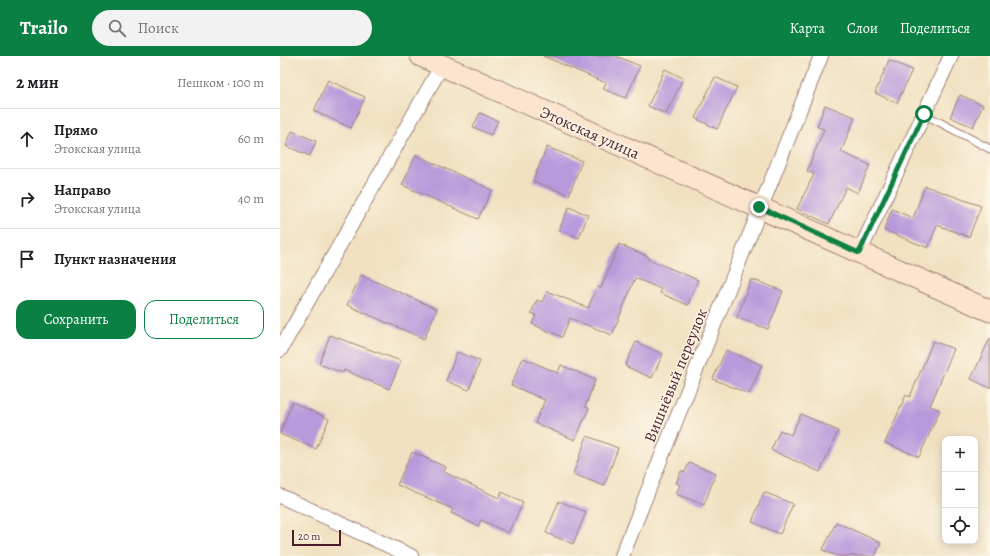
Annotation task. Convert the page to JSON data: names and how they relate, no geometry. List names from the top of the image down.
{
  "streets": {
    "main road": ["Этокская улица"],
    "street": ["Вишнёвый переулок"]
  },
  "crossings": [
    ["Этокская улица", "Вишнёвый переулок"]
  ],
  "scale_bar": "20 m",
  "page": {
    "header": "Trailo",
    "search": "Поиск",
    "nav": ["Карта", "Слои", "Поделиться"],
    "heading": ["2 мин", "Пешком · 100 m"],
    "list": [
      ["Прямо", "Этокская улица", "60 m"],
      ["Направо", "Этокская улица", "40 m"],
      "Пункт назначения"
    ],
    "buttons": ["Сохранить", "Поделиться"],
    "map_buttons": ["+", "−"],
    "scale": "20 m"
  }
}
